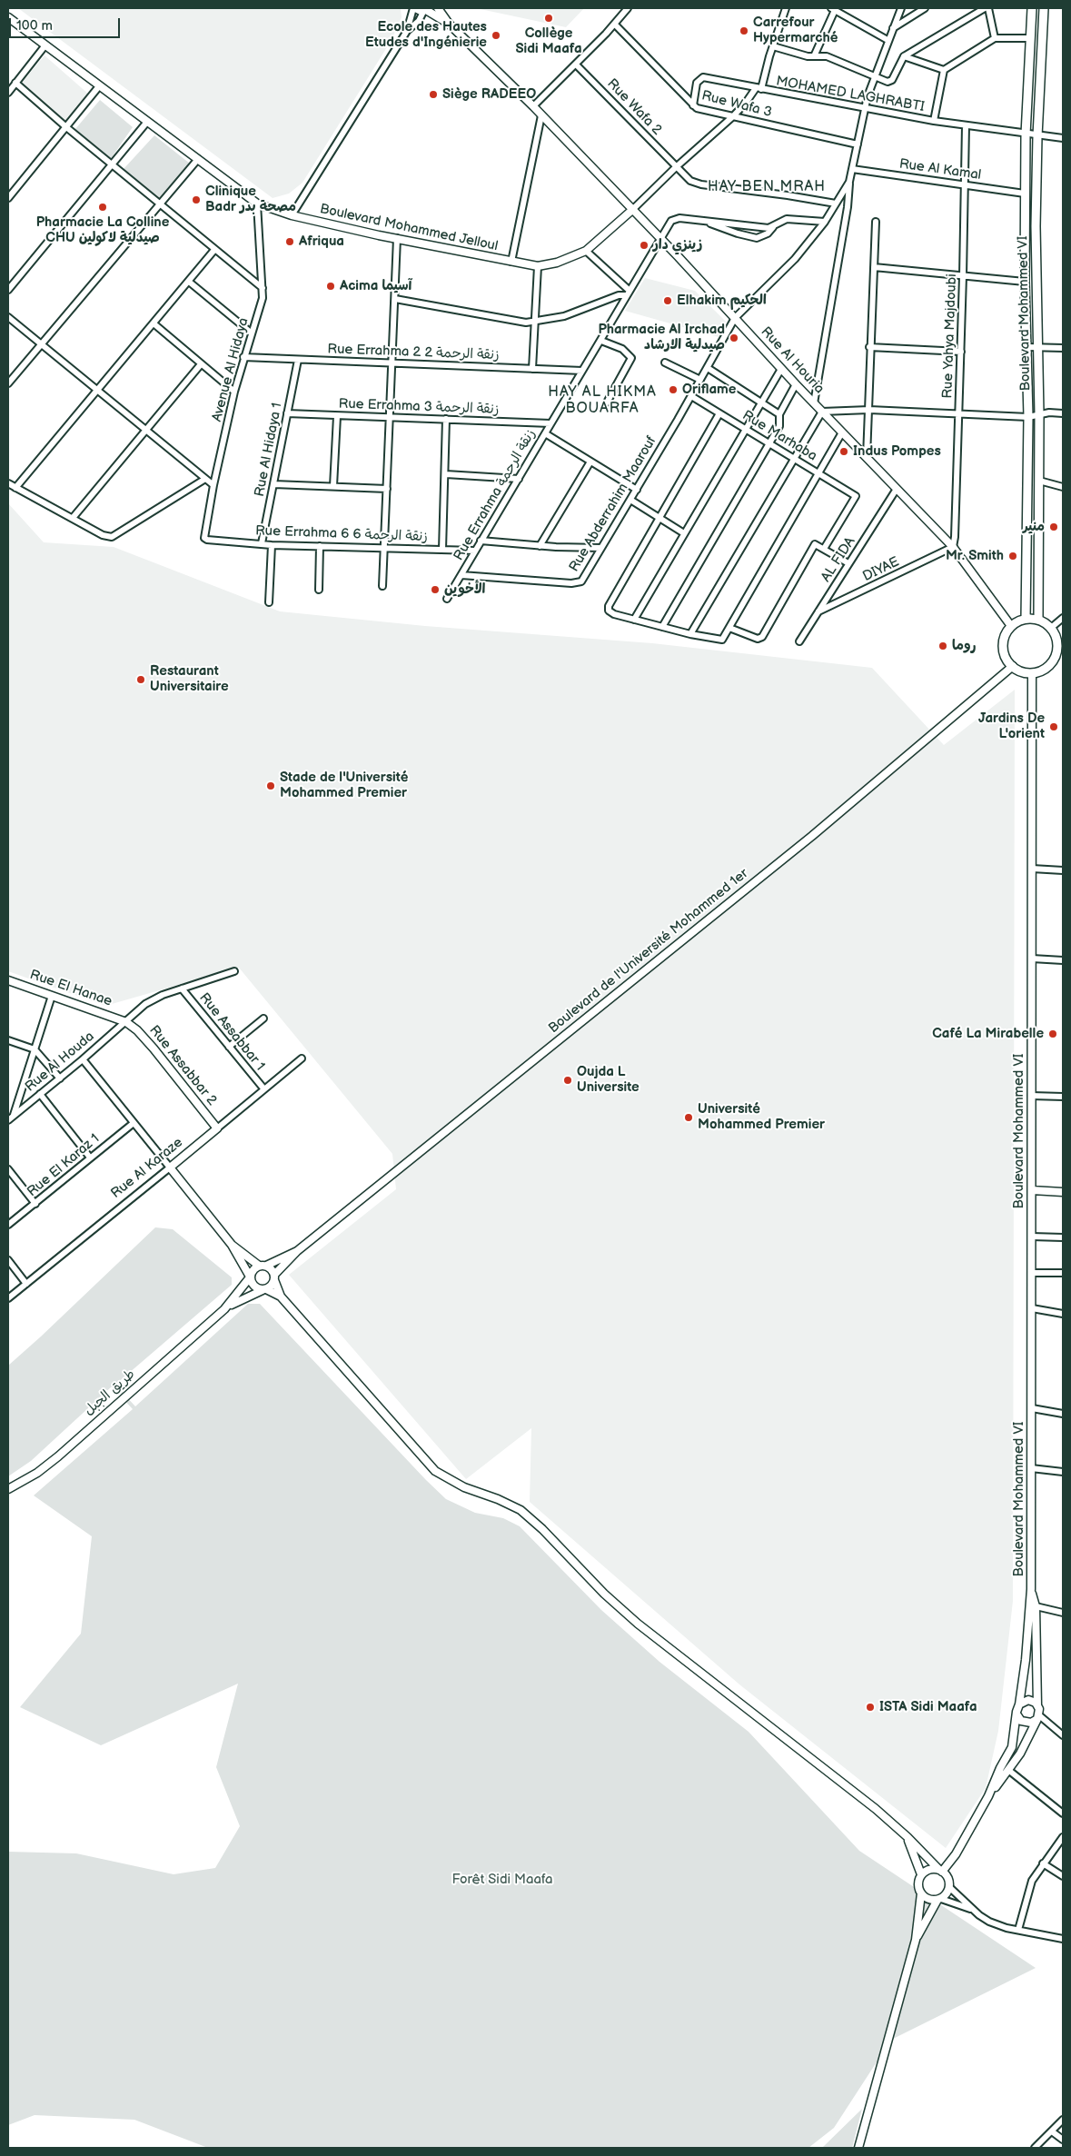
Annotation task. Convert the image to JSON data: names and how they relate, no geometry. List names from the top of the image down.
{
  "streets": {
    "main road": ["Boulevard Mohammed VI"],
    "street": [
      "MOHAMED LAGHRABTI",
      "Rue Wafa 3",
      "Rue Wafa 2",
      "Rue Al Kamal",
      "Boulevard Mohammed Jelloul",
      "Rue Yahya Majdoubi",
      "Rue Errahma 2 2 زنقة الرحمة",
      "Rue Al Houria",
      "Avenue Al Hidaya",
      "Rue Errahma 3 زنقة الرحمة",
      "Rue Marhaba",
      "Rue Al Hidaya 1",
      "Rue Errahma زنقة الرحمة",
      "Rue Abderrahim Maarouf",
      "Rue Errahma 6 6 زنقة الرحمة",
      "AL FIDA",
      "DIYAE",
      "Boulevard de l'Université Mohammed 1er",
      "Rue El Hanae",
      "Rue Assabbar 1",
      "Rue Al Houda",
      "Rue Assabbar 2",
      "Rue El Karaz 1",
      "Rue Al Karaze",
      "طريق الجبل"
    ]
  },
  "crossings": [
    ["MOHAMED LAGHRABTI", "Rue Wafa 3"],
    ["MOHAMED LAGHRABTI", "Boulevard Mohammed VI"],
    ["MOHAMED LAGHRABTI", "Rue Yahya Majdoubi"],
    ["Rue Wafa 2", "Rue Abderrahim Maarouf"],
    ["Rue Al Kamal", "Boulevard Mohammed VI"],
    ["Rue Al Kamal", "Rue Yahya Majdoubi"],
    ["Boulevard Mohammed Jelloul", "Rue Al Houria"],
    ["Boulevard Mohammed Jelloul", "Avenue Al Hidaya"],
    ["Boulevard Mohammed VI", "Rue Al Houria"],
    ["Boulevard Mohammed VI", "Boulevard de l'Université Mohammed 1er"],
    ["Rue Yahya Majdoubi", "Rue Al Houria"],
    ["Rue Yahya Majdoubi", "DIYAE"],
    ["Rue Errahma 2 2 زنقة الرحمة", "Avenue Al Hidaya"],
    ["Rue Errahma 2 2 زنقة الرحمة", "Rue Al Hidaya 1"],
    ["Rue Errahma 2 2 زنقة الرحمة", "Rue Errahma زنقة الرحمة"],
    ["Rue Al Houria", "Rue Errahma زنقة الرحمة"],
    ["Rue Al Houria", "Rue Abderrahim Maarouf"],
    ["Rue Al Houria", "AL FIDA"],
    ["Rue Al Houria", "DIYAE"],
    ["Rue Al Houria", "Boulevard de l'Université Mohammed 1er"],
    ["Avenue Al Hidaya", "Rue Errahma 6 6 زنقة الرحمة"],
    ["Rue Errahma 3 زنقة الرحمة", "Rue Al Hidaya 1"],
    ["Rue Errahma 3 زنقة الرحمة", "Rue Errahma زنقة الرحمة"],
    ["Rue Marhaba", "Rue Abderrahim Maarouf"],
    ["Rue Al Hidaya 1", "Rue Errahma 6 6 زنقة الرحمة"],
    ["Rue Errahma زنقة الرحمة", "Rue Abderrahim Maarouf"],
    ["Rue Errahma زنقة الرحمة", "Rue Errahma 6 6 زنقة الرحمة"],
    ["AL FIDA", "DIYAE"],
    ["Rue El Hanae", "Rue Al Houda"],
    ["Rue El Hanae", "Rue Assabbar 2"],
    ["Rue Assabbar 1", "Rue Al Houda"],
    ["Rue Assabbar 1", "Rue Al Karaze"],
    ["Rue Al Houda", "Rue Assabbar 2"],
    ["Rue Assabbar 2", "Rue Al Karaze"]
  ],
  "districts": ["HAY BEN MRAH", "HAY AL HIKMA BOUARFA"],
  "parks": ["Forêt Sidi Maafa"],
  "places": [
    "Collège Sidi Maafa",
    "Carrefour Hypermarché",
    "Ecole des Hautes Etudes d'Ingénierie",
    "Siège RADEEO",
    "Clinique Badr مصحة بدر",
    "Pharmacie La Colline CHU صيدلية لاكولين",
    "Afriqua",
    "زينزي دار",
    "Acima آسيما",
    "Elhakim الحكيم",
    "Pharmacie Al Irchad صيدلية الارشاد",
    "Oriflame",
    "Indus Pompes",
    "منير",
    "Mr. Smith",
    "الأخوين",
    "روما",
    "Restaurant Universitaire",
    "Jardins De L'orient",
    "Stade de l'Université Mohammed Premier",
    "Café La Mirabelle",
    "Oujda L Universite",
    "Université Mohammed Premier",
    "ISTA Sidi Maafa"
  ],
  "scale_bar": "100 m"
}
